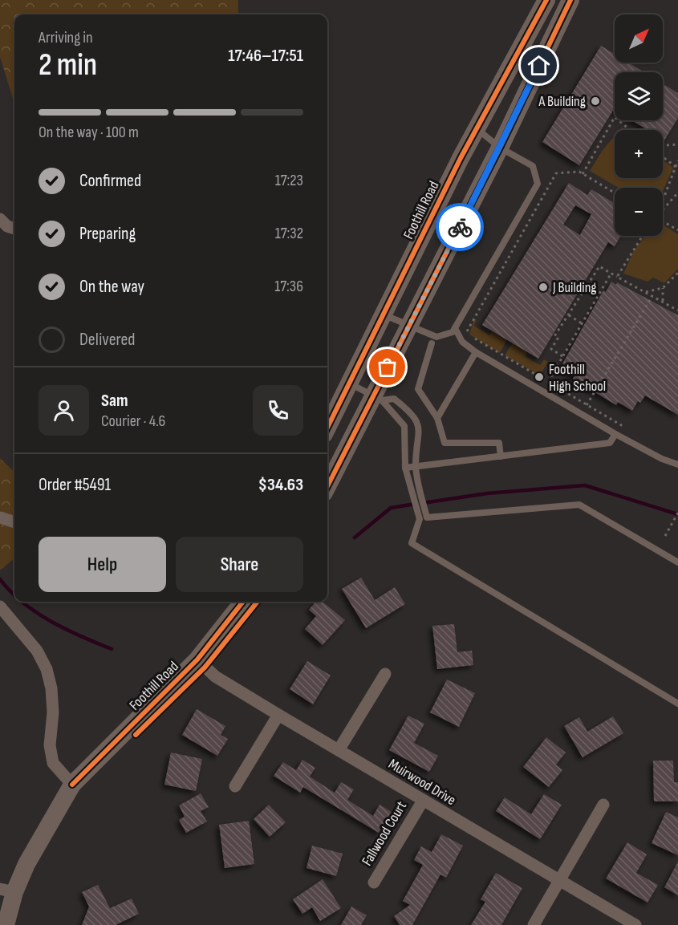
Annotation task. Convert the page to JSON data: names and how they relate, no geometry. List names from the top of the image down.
{
  "streets": {
    "main road": ["Foothill Road"],
    "street": ["Muirwood Drive", "Fallwood Court"]
  },
  "crossings": [
    ["Foothill Road", "Muirwood Drive"],
    ["Muirwood Drive", "Fallwood Court"]
  ],
  "places": ["A Building", "J Building", "Foothill High School"],
  "north": "top right",
  "page": {
    "map_buttons": ["+", "−"],
    "heading": ["2 min", "Arriving in", "17:46–17:51"],
    "panel": [
      "Sam",
      "Courier · 4.6",
      "Order #5491",
      "$34.63"
    ],
    "bar": "On the way · 100 m",
    "list": [
      ["Confirmed", "17:23"],
      ["Preparing", "17:32"],
      ["On the way", "17:36"],
      "Delivered"
    ],
    "buttons": ["Help", "Share"]
  }
}
